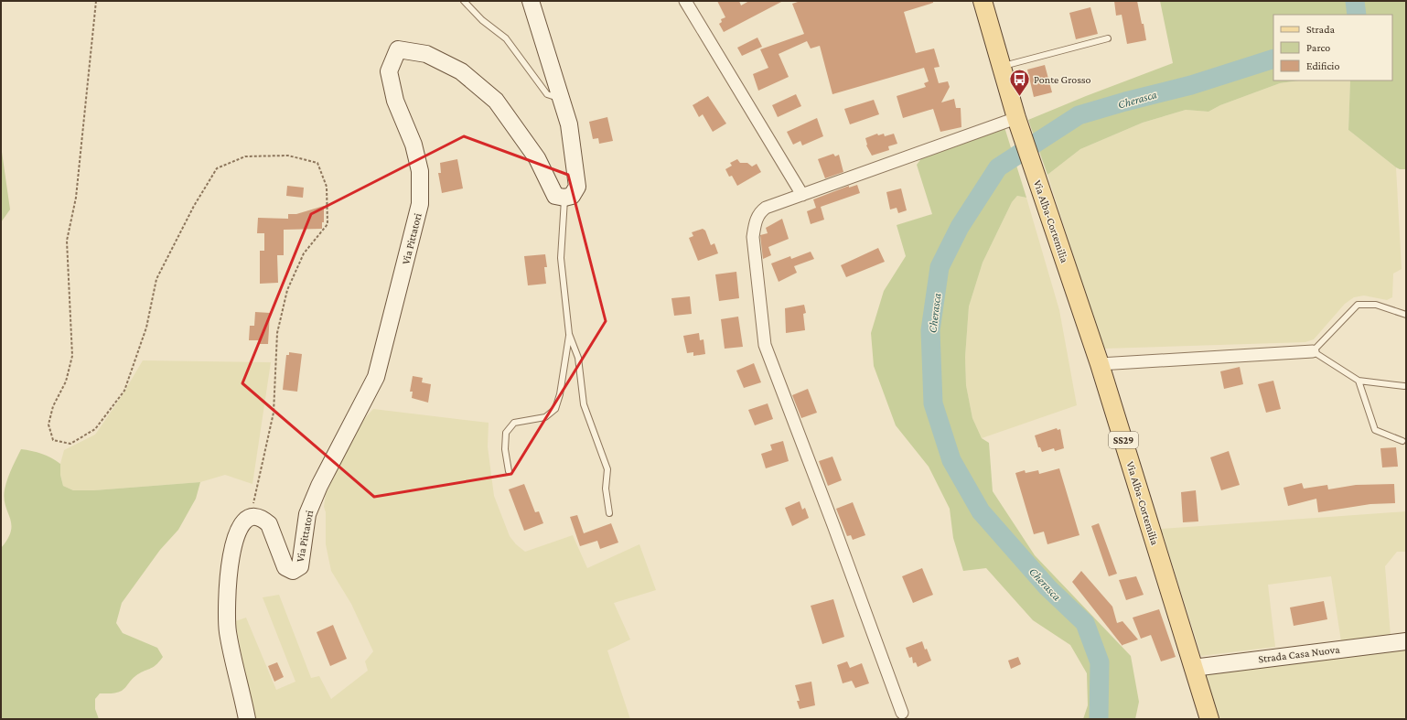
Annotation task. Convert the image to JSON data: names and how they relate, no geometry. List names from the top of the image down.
{
  "streets": {
    "main road": ["Via Alba-Cortemilia", "SS29"],
    "street": ["Via Pittatori", "Strada Casa Nuova"]
  },
  "crossings": [
    ["Via Alba-Cortemilia", "SS29"],
    ["Via Alba-Cortemilia", "Strada Casa Nuova"]
  ],
  "water": ["Cherasca"],
  "places": {
    "bus stop": ["Ponte Grosso"]
  },
  "legend": ["Strada", "Parco", "Edificio"]
}
